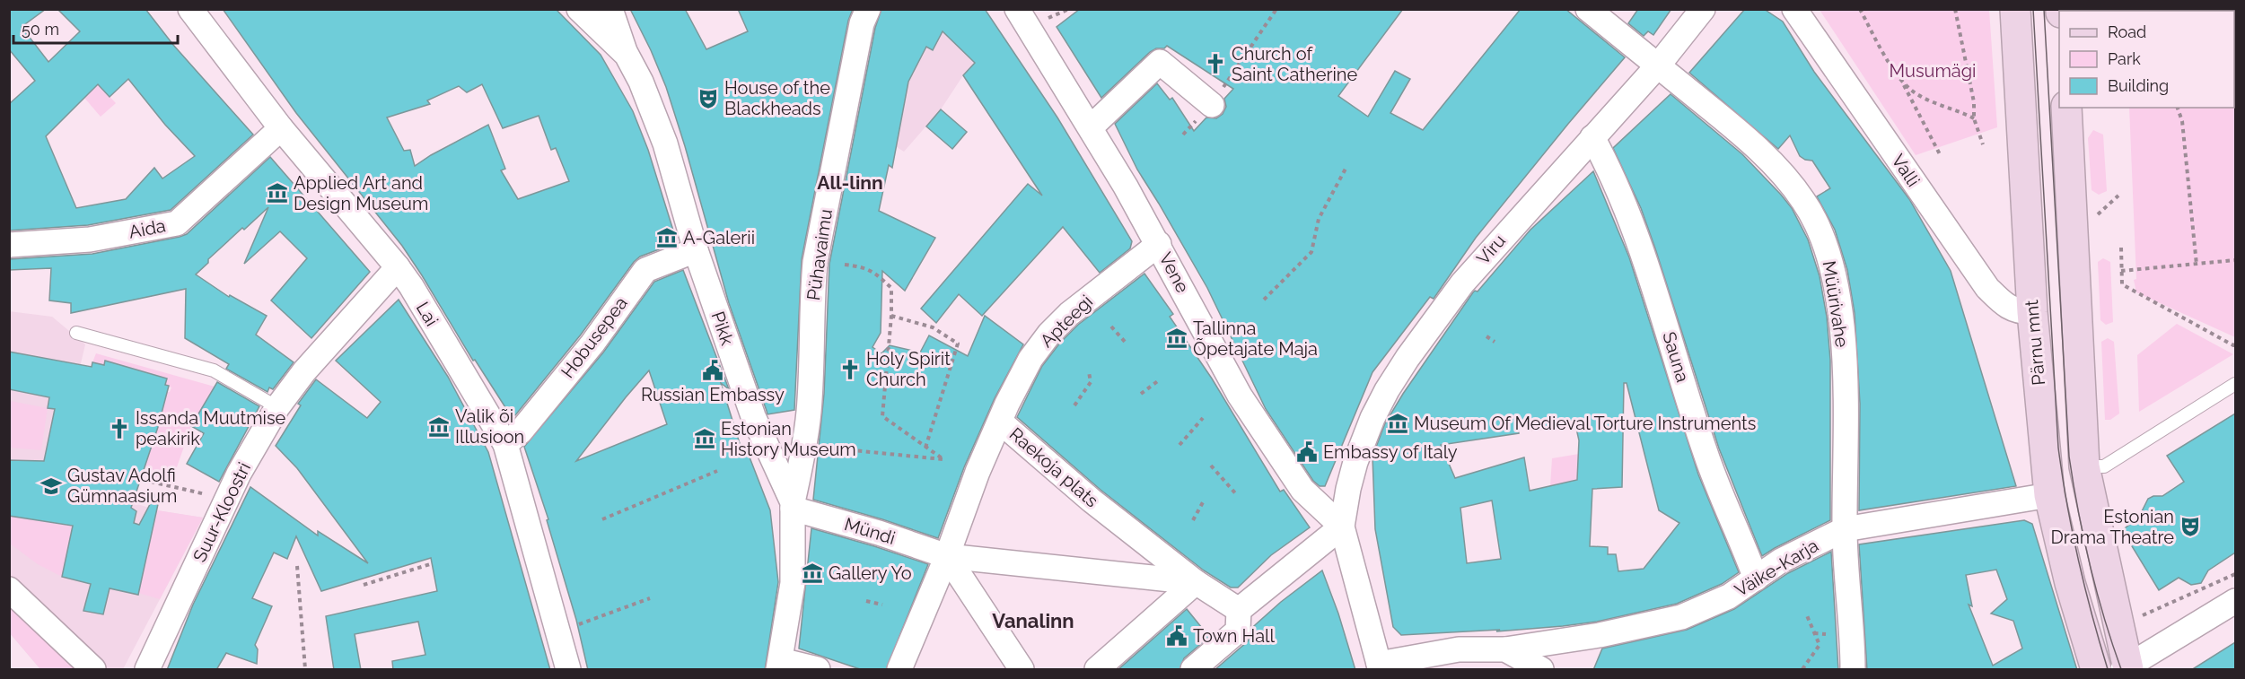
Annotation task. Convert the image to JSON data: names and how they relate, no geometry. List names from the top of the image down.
{
  "streets": {
    "main road": ["Pärnu mnt"],
    "street": [
      "Valli",
      "Aida",
      "Viru",
      "Pühavaimu",
      "Vene",
      "Müürivahe",
      "Lai",
      "Apteegi",
      "Pikk",
      "Hobusepea",
      "Sauna",
      "Raekoja plats",
      "Suur-Kloostri",
      "Mündi",
      "Väike-Karja"
    ]
  },
  "crossings": [
    ["Valli", "Pärnu mnt"],
    ["Aida", "Lai"],
    ["Viru", "Vene"],
    ["Viru", "Müürivahe"],
    ["Viru", "Sauna"],
    ["Pühavaimu", "Pikk"],
    ["Pühavaimu", "Mündi"],
    ["Vene", "Apteegi"],
    ["Müürivahe", "Väike-Karja"],
    ["Lai", "Hobusepea"],
    ["Lai", "Suur-Kloostri"],
    ["Apteegi", "Raekoja plats"],
    ["Pikk", "Hobusepea"],
    ["Pikk", "Mündi"],
    ["Pärnu mnt", "Väike-Karja"],
    ["Sauna", "Väike-Karja"],
    ["Raekoja plats", "Mündi"]
  ],
  "districts": ["All-linn", "Vanalinn"],
  "parks": ["Musumägi"],
  "places": {
    "church": ["Church of Saint Catherine", "Holy Spirit Church", "Issanda Muutmise peakirik"],
    "theatre": ["House of the Blackheads", "Estonian Drama Theatre"],
    "museum": [
      "Applied Art and Design Museum",
      "A-Galerii",
      "Tallinna Õpetajate Maja",
      "Museum Of Medieval Torture Instruments",
      "Valik õi Illusioon",
      "Estonian History Museum",
      "Gallery Yo"
    ],
    "public building": ["Russian Embassy", "Embassy of Italy", "Town Hall"],
    "school or university": ["Gustav Adolfi Gümnaasium"]
  },
  "legend": ["Road", "Park", "Building"],
  "scale_bar": "50 m"
}
